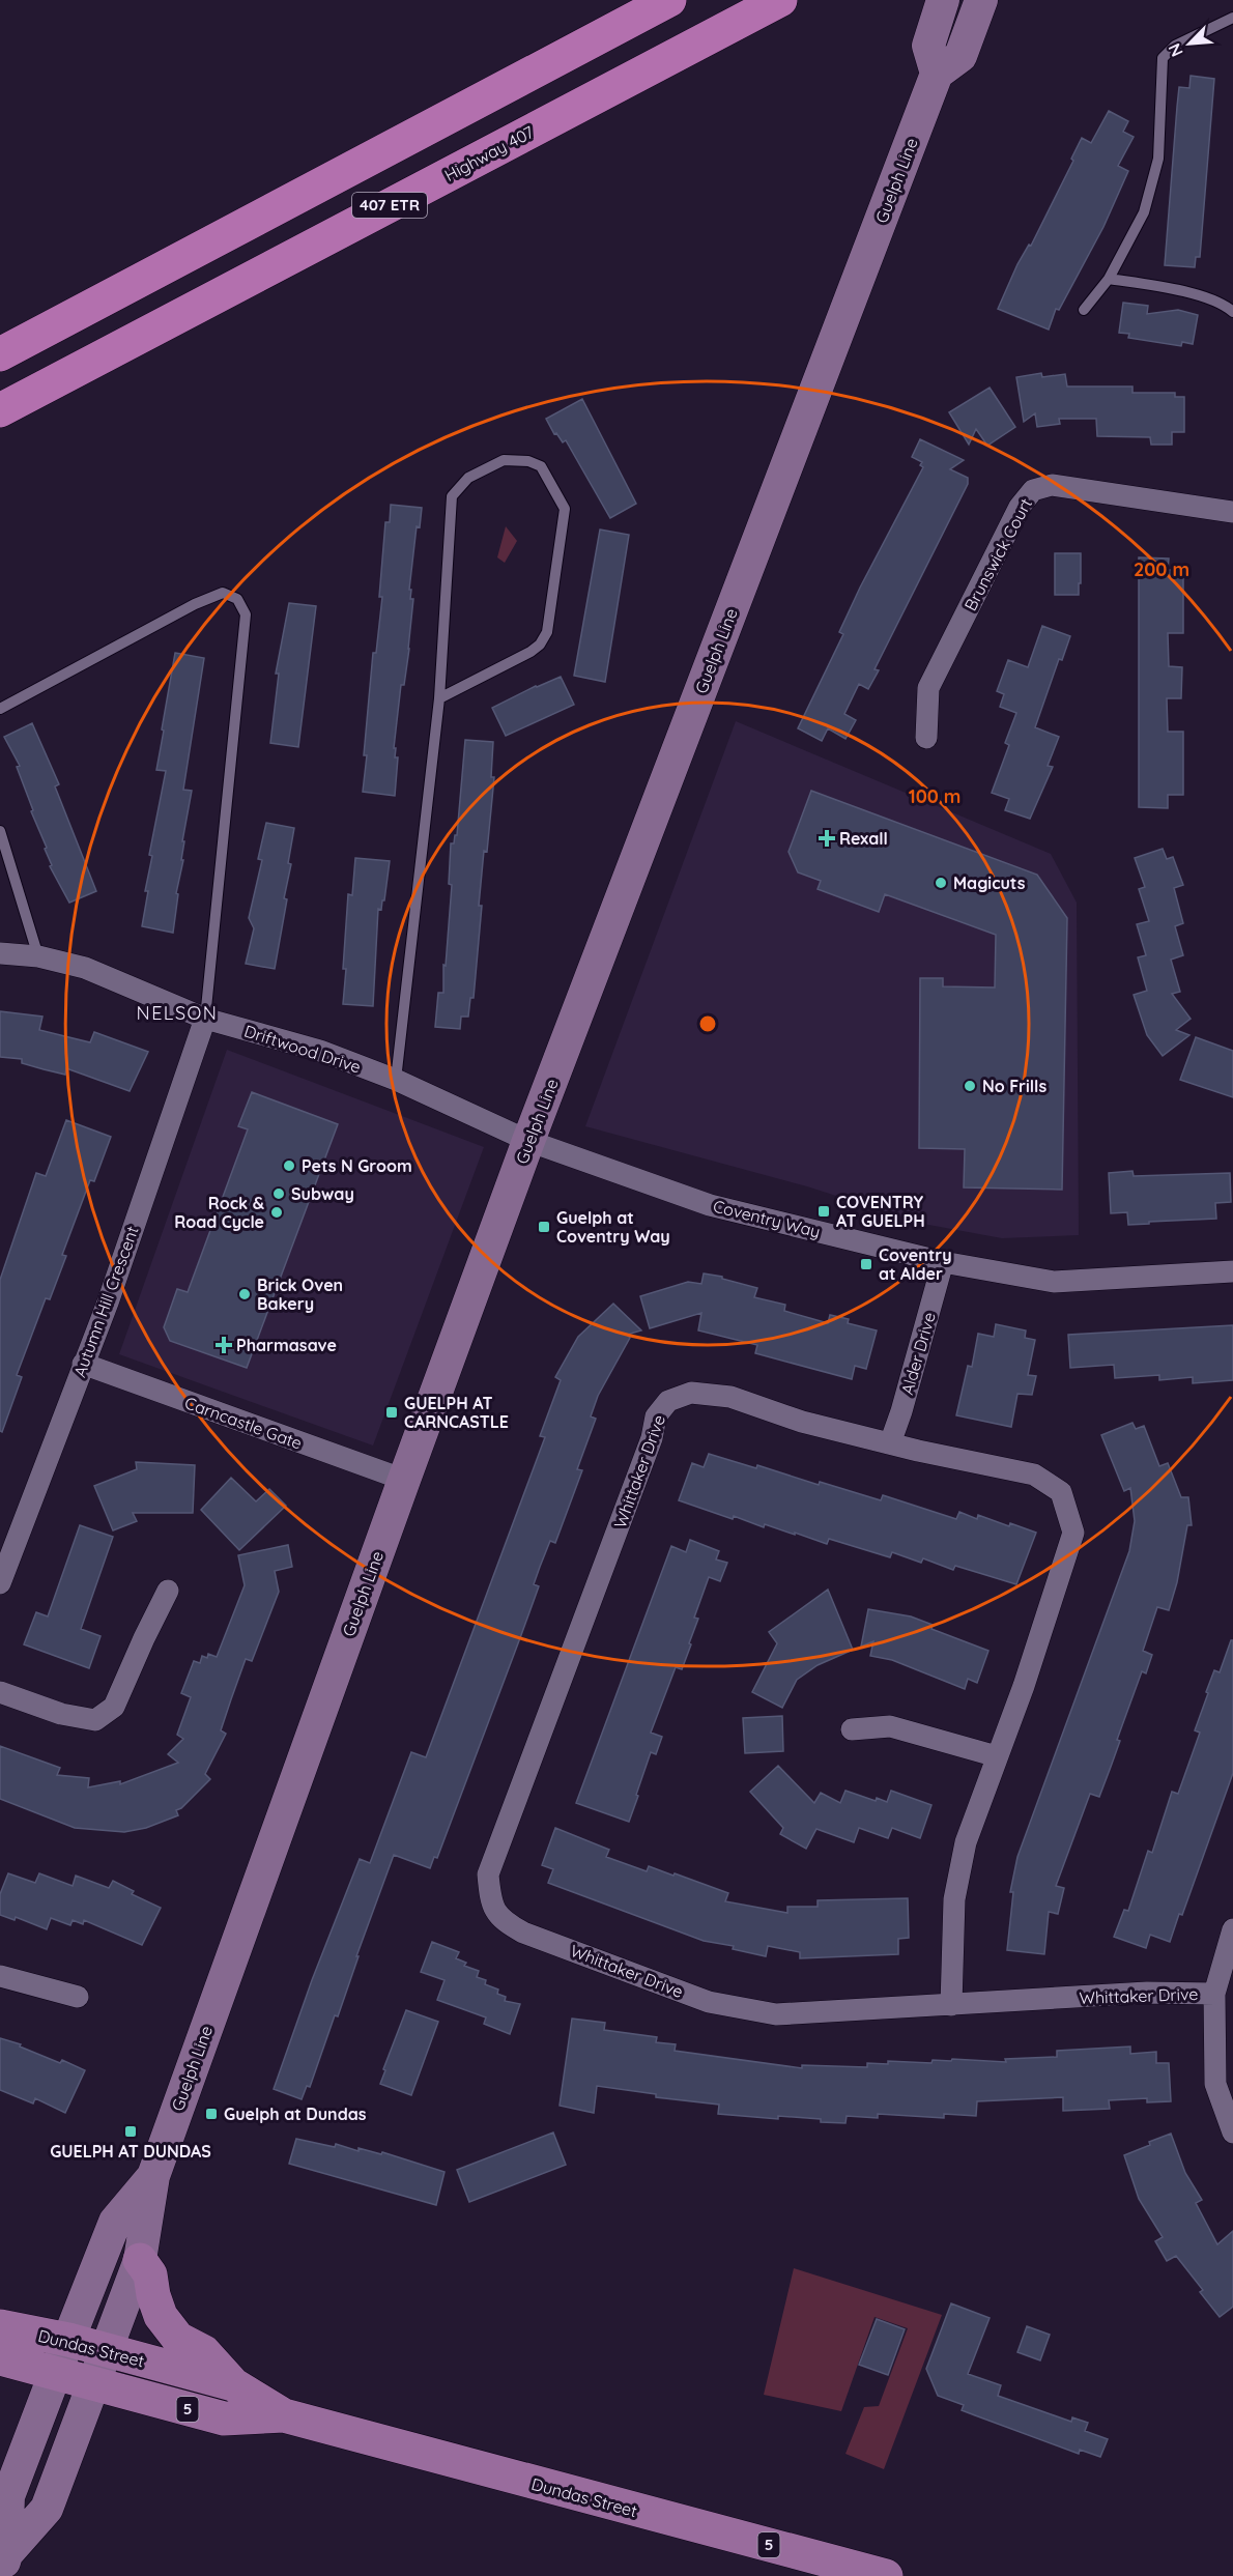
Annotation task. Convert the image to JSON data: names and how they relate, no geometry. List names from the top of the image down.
{
  "streets": {
    "highway": ["Highway 407", "407 ETR"],
    "main road": ["Guelph Line", "Dundas Street", "5"],
    "street": [
      "Brunswick Court",
      "Driftwood Drive",
      "Coventry Way",
      "Autumn Hill Crescent",
      "Alder Drive",
      "Carncastle Gate",
      "Whittaker Drive"
    ]
  },
  "crossings": [
    ["Guelph Line", "Driftwood Drive"],
    ["Guelph Line", "Coventry Way"],
    ["Guelph Line", "Carncastle Gate"],
    ["Guelph Line", "Dundas Street"],
    ["Driftwood Drive", "Coventry Way"],
    ["Driftwood Drive", "Autumn Hill Crescent"],
    ["Coventry Way", "Alder Drive"],
    ["Autumn Hill Crescent", "Carncastle Gate"],
    ["Alder Drive", "Whittaker Drive"]
  ],
  "districts": ["NELSON"],
  "places": {
    "health": ["Rexall", "Pharmasave"],
    "other": [
      "Magicuts",
      "No Frills",
      "Pets N Groom",
      "Subway",
      "Rock & Road Cycle",
      "Brick Oven Bakery"
    ],
    "transit": [
      "COVENTRY AT GUELPH",
      "Guelph at Coventry Way",
      "Coventry at Alder",
      "GUELPH AT CARNCASTLE",
      "Guelph at Dundas",
      "GUELPH AT DUNDAS"
    ]
  },
  "north": "bottom left",
  "rings": ["200 m", "100 m"]
}
